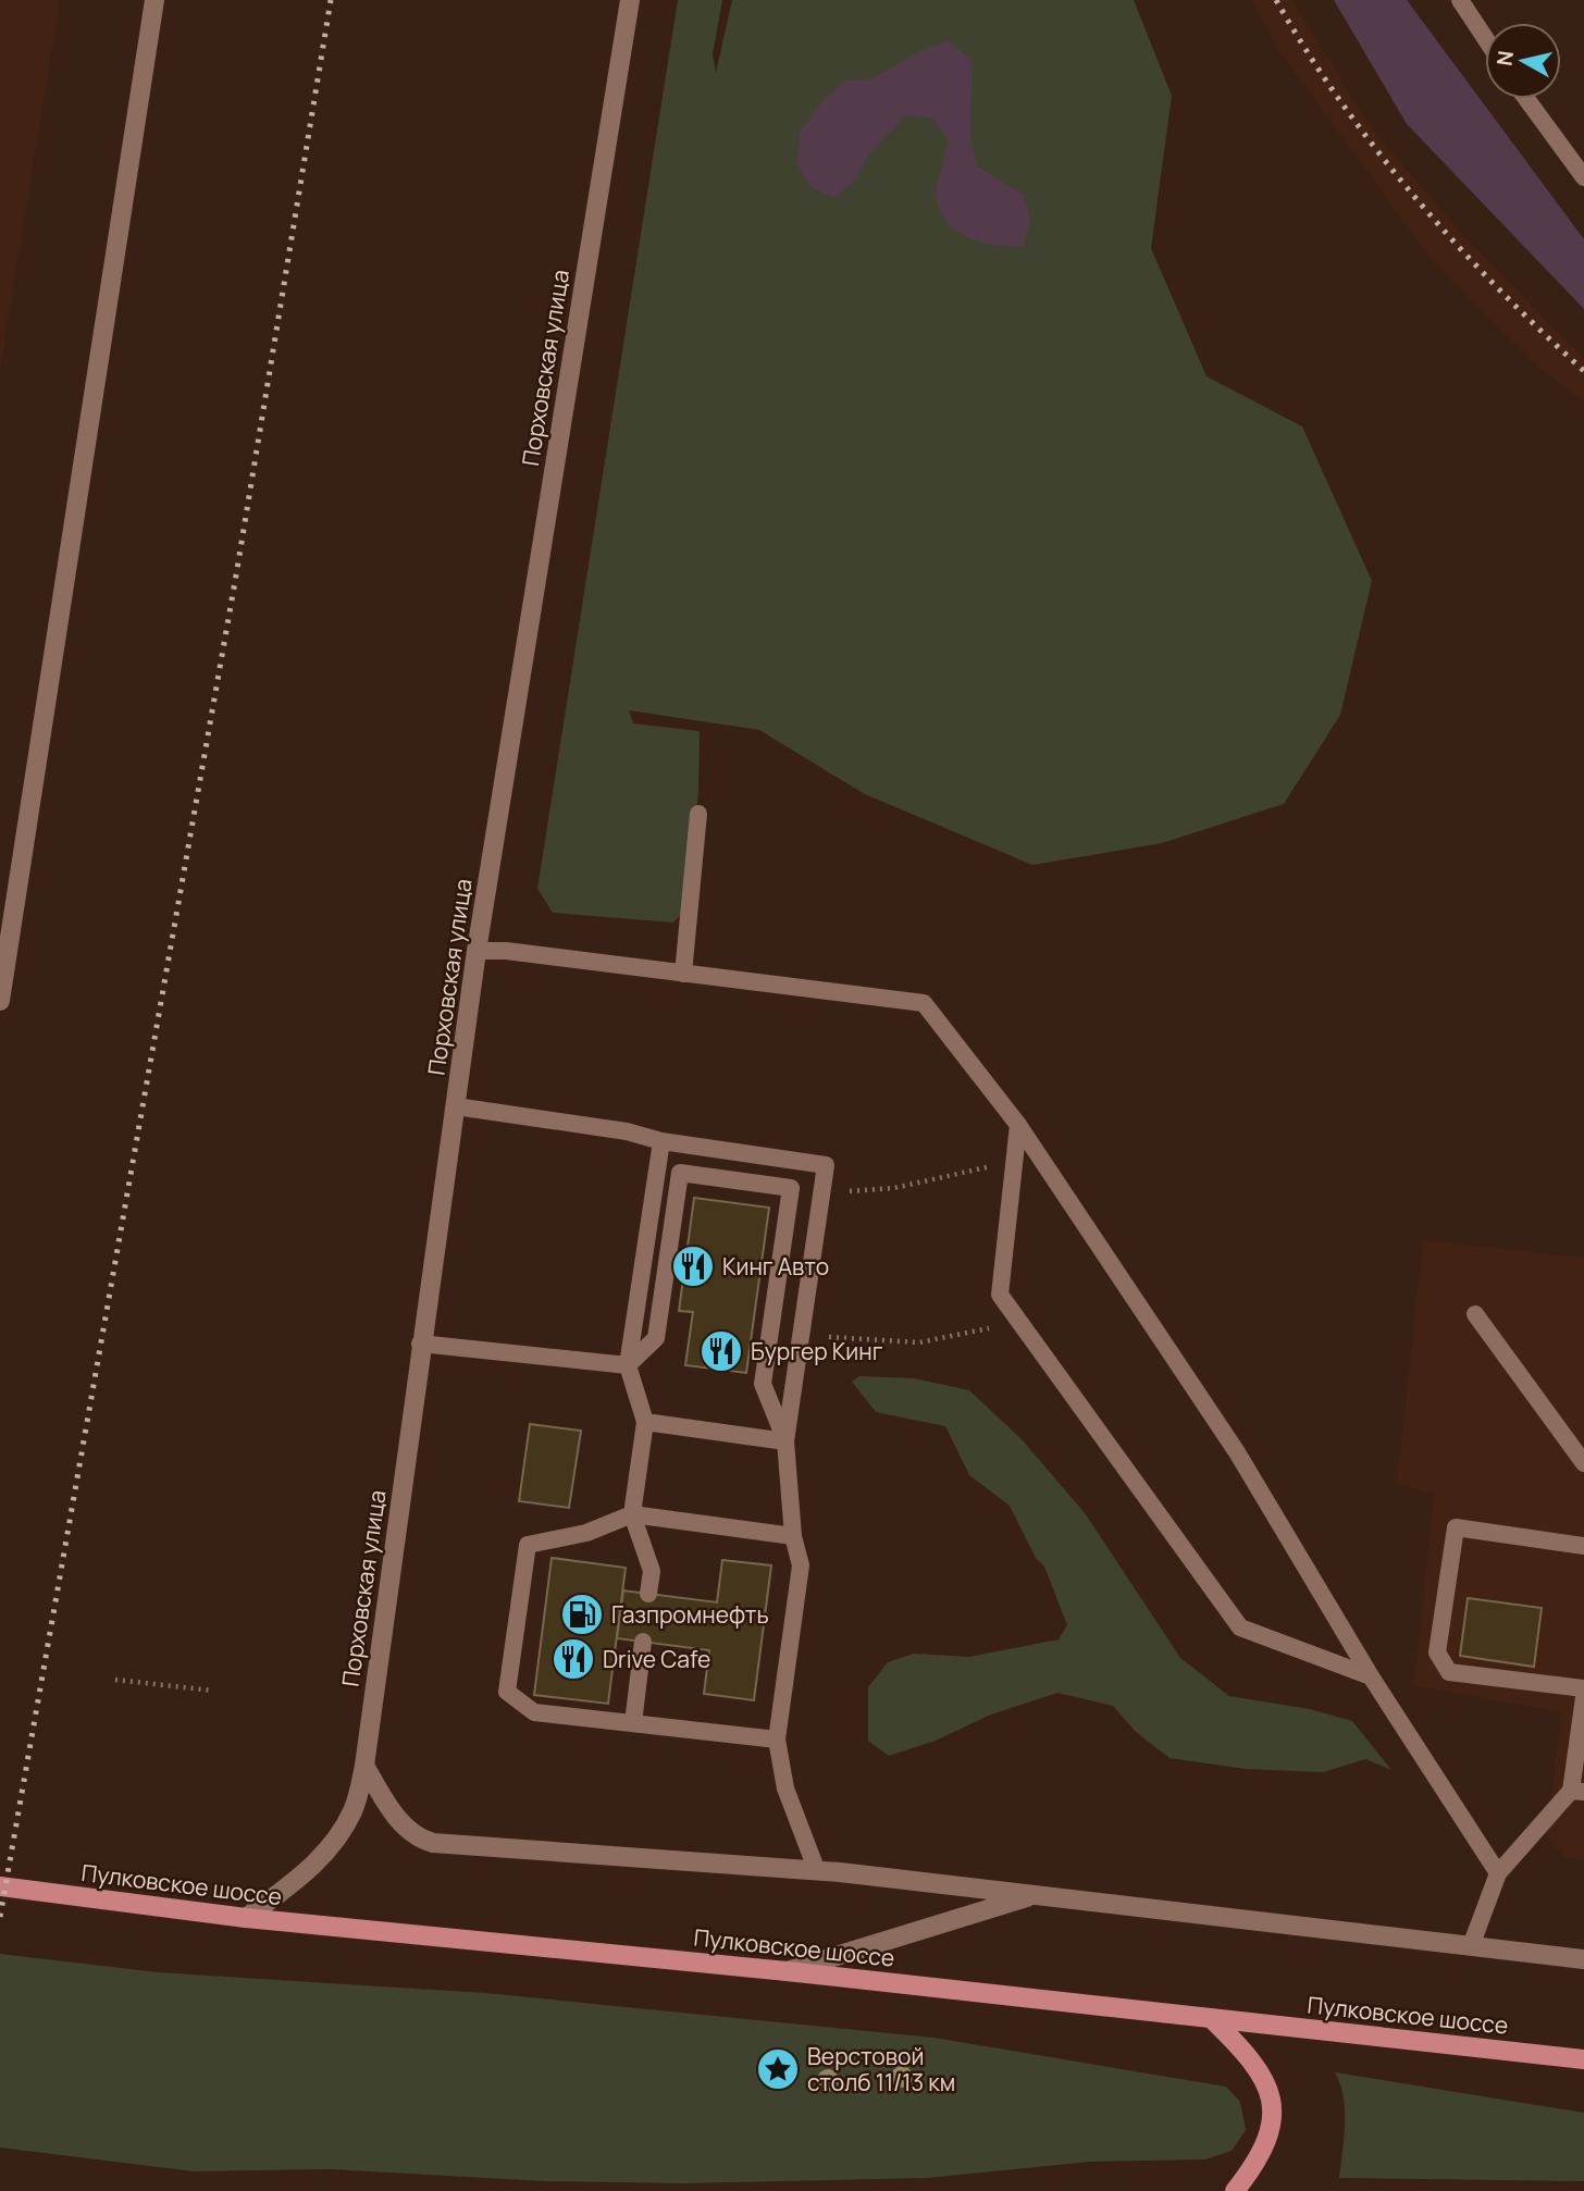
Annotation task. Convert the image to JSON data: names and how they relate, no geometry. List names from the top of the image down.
{
  "streets": {
    "main road": ["Пулковское шоссе"],
    "street": ["Порховская улица"]
  },
  "crossings": [
    ["Порховская улица", "Пулковское шоссе"]
  ],
  "places": {
    "restaurant": ["Кинг Авто", "Бургер Кинг", "Drive Cafe"],
    "fuel station": ["Газпромнефть"],
    "place": ["Верстовой столб 11/13 км"]
  },
  "north": "left"
}
